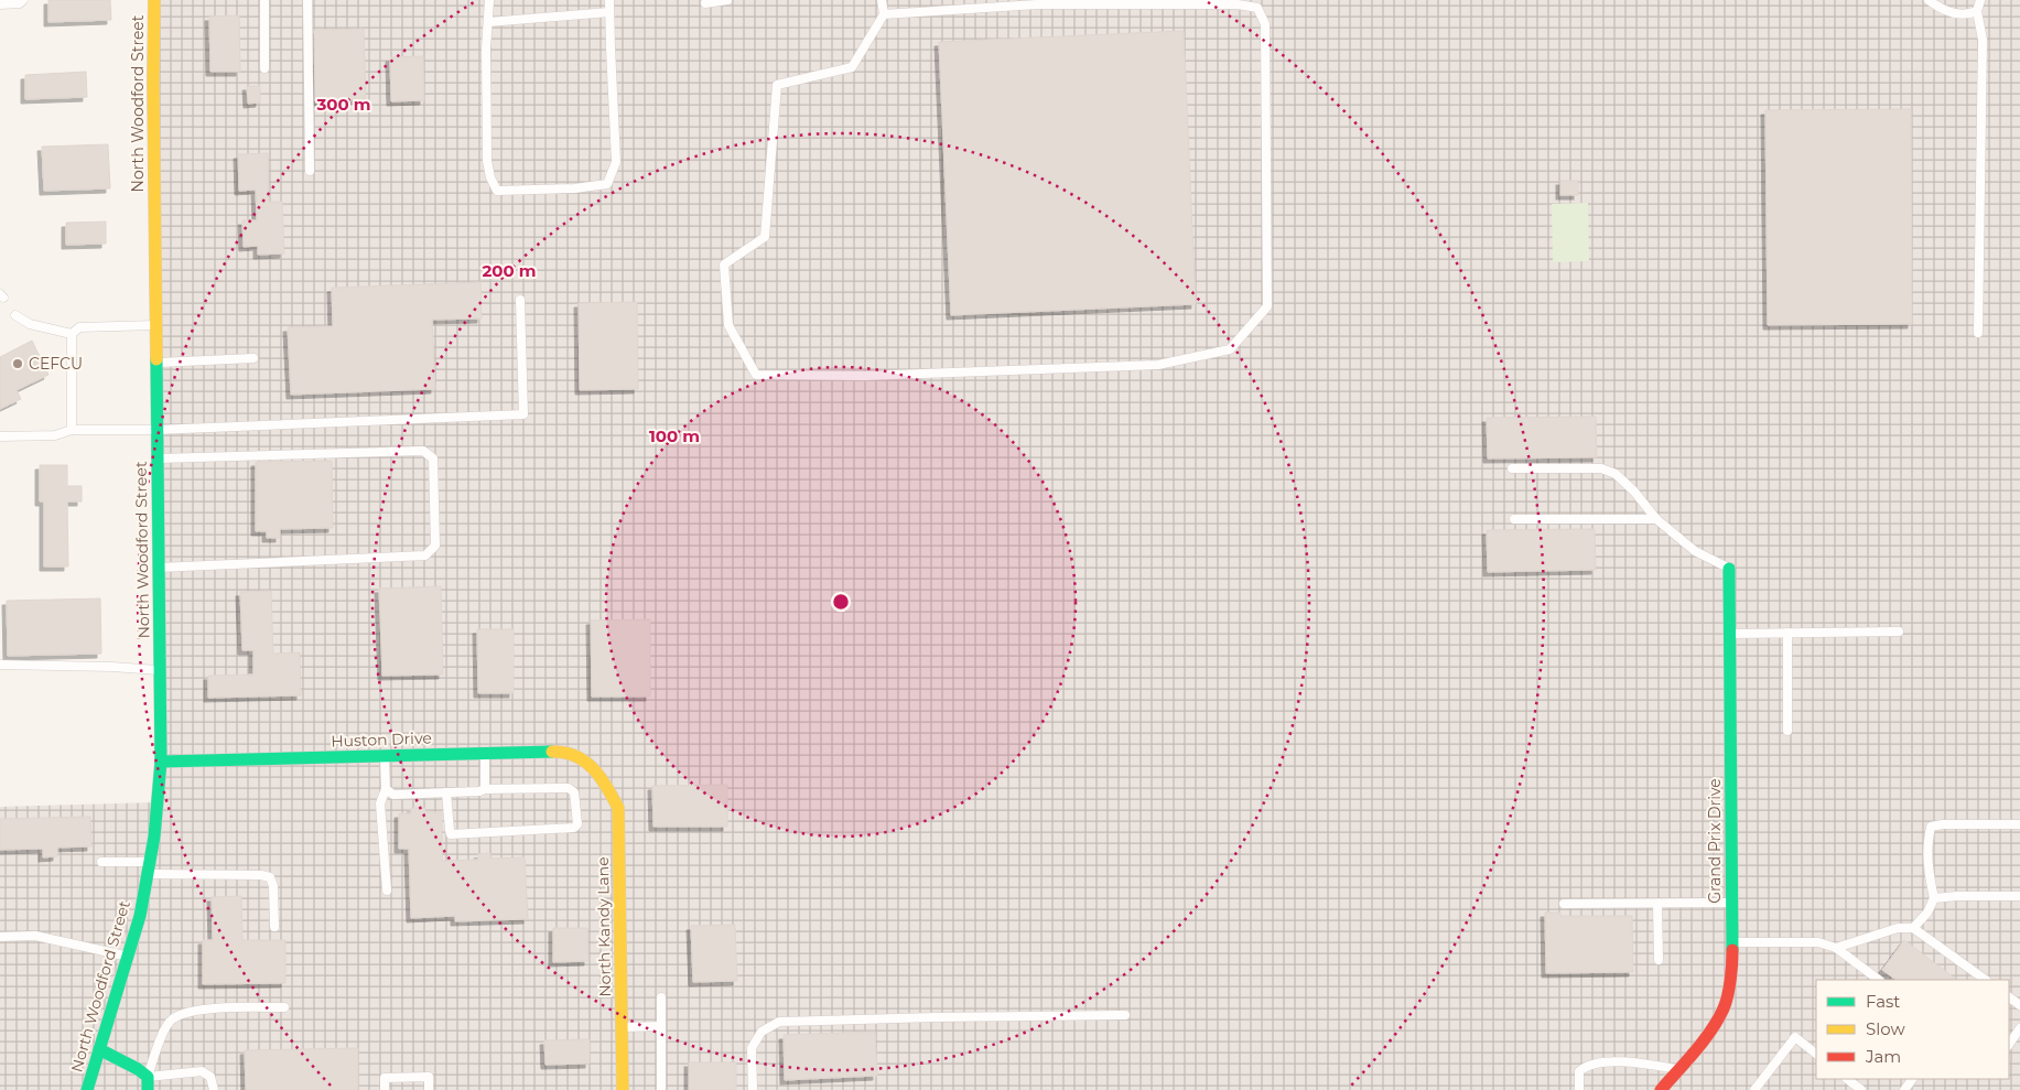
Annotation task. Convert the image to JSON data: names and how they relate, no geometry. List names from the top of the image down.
{
  "streets": {
    "street": [
      "North Woodford Street",
      "Huston Drive",
      "Grand Prix Drive",
      "North Kandy Lane"
    ]
  },
  "crossings": [
    ["North Woodford Street", "Huston Drive"],
    ["Huston Drive", "North Kandy Lane"]
  ],
  "places": ["CEFCU"],
  "legend": ["Fast", "Slow", "Jam"],
  "rings": ["300 m", "200 m", "100 m"]
}
